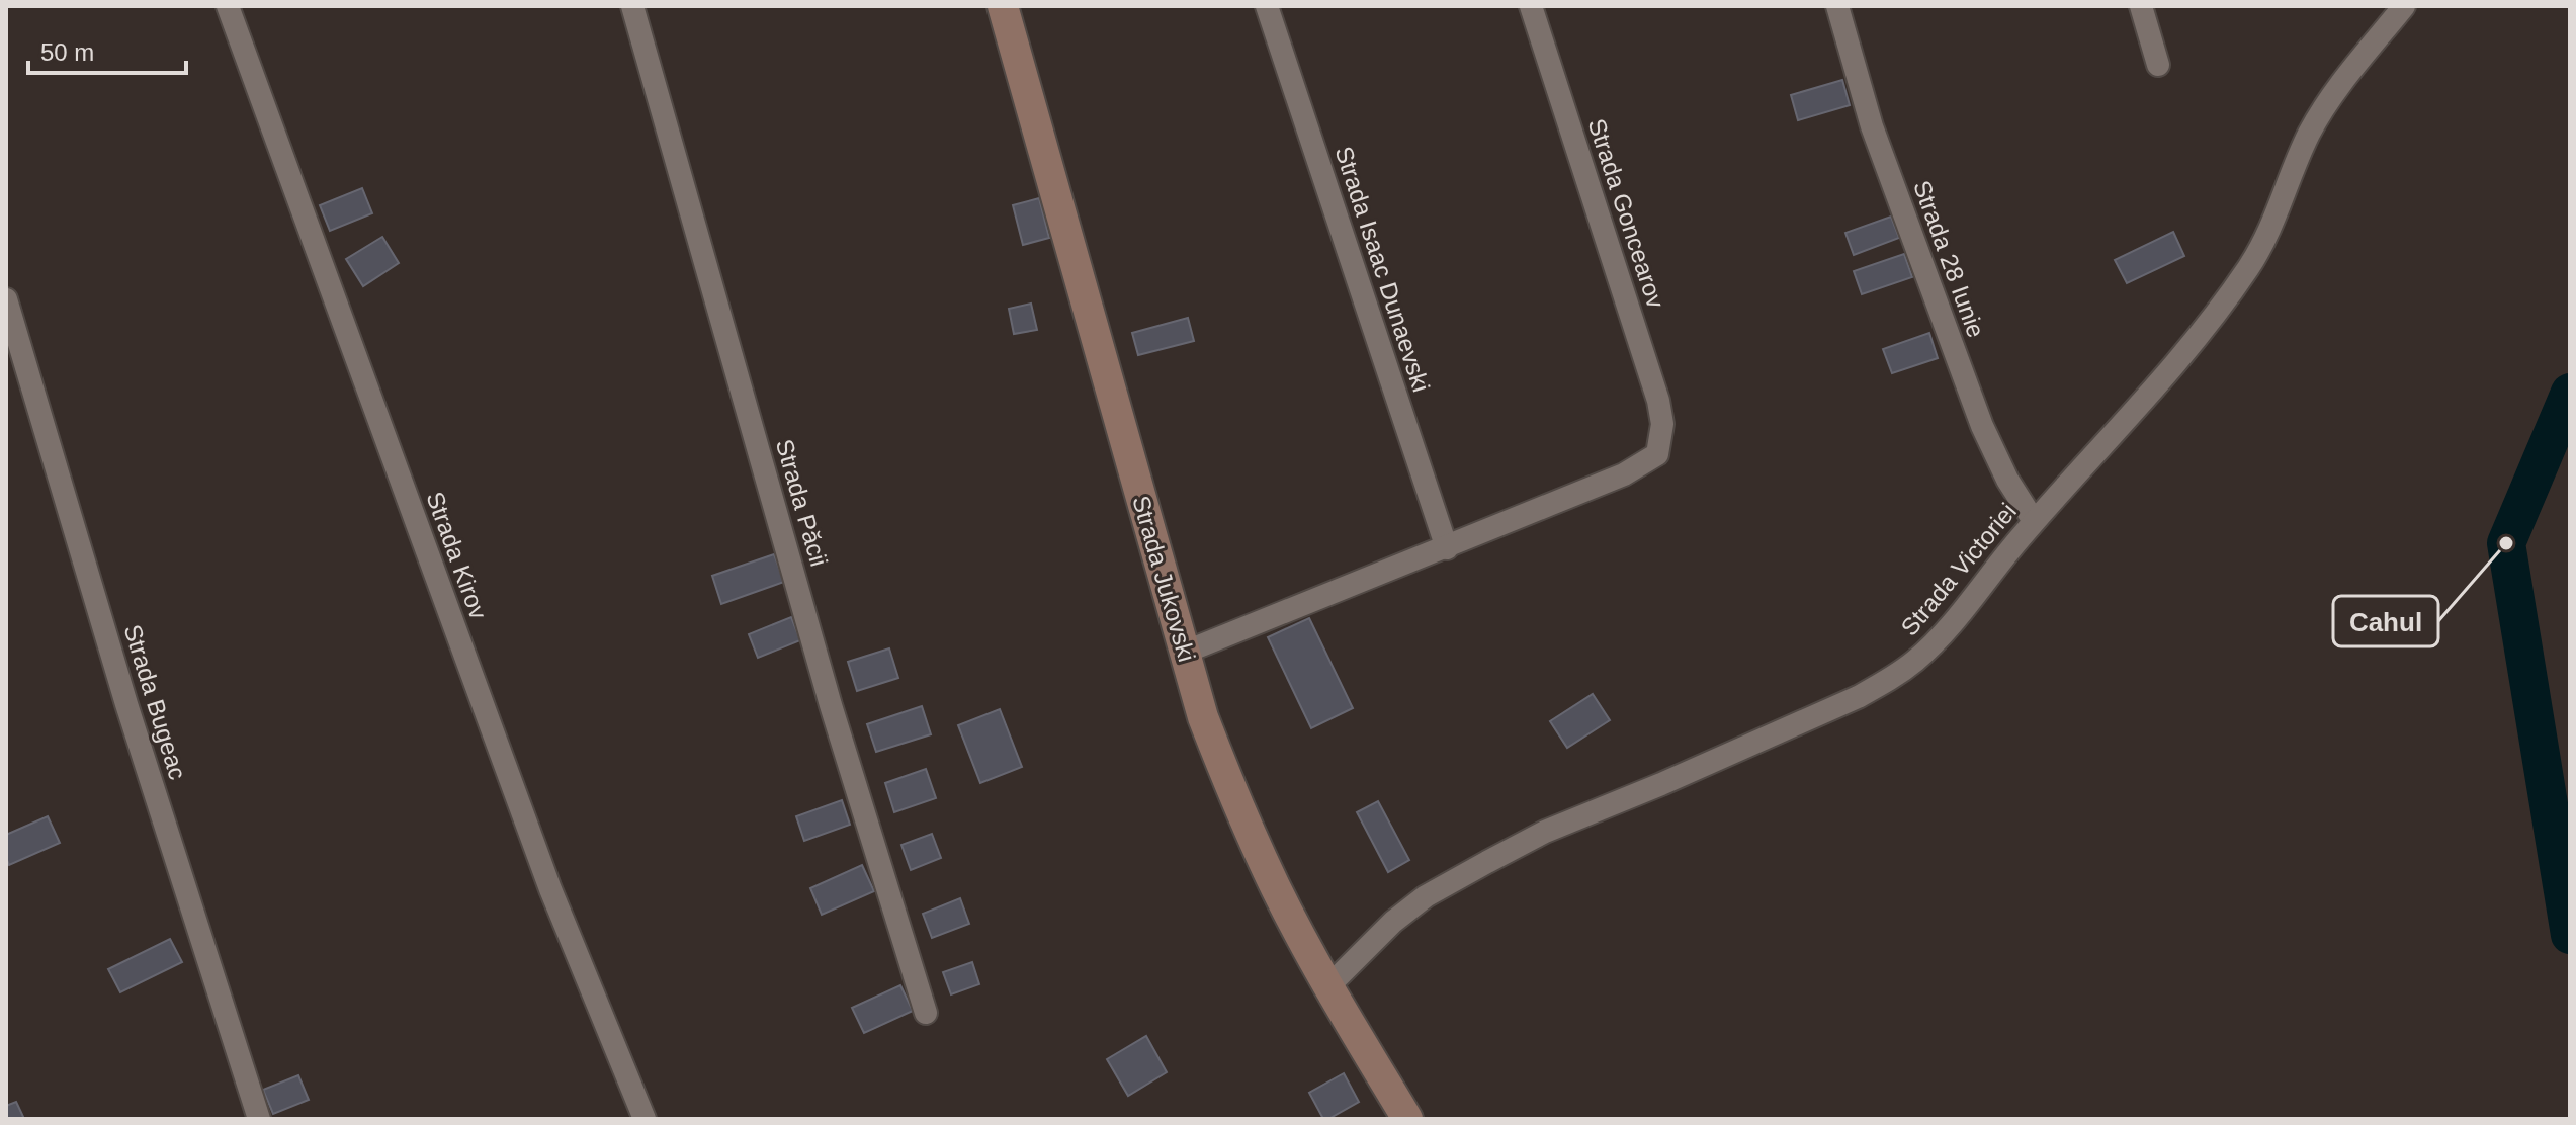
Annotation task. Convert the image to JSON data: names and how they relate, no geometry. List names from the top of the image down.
{
  "streets": {
    "main road": ["Strada Jukovski"],
    "street": [
      "Strada Goncearov",
      "Strada 28 Iunie",
      "Strada Isaac Dunaevski",
      "Strada Păcii",
      "Strada Kirov",
      "Strada Victoriei",
      "Strada Bugeac"
    ]
  },
  "crossings": [
    ["Strada Goncearov", "Strada Isaac Dunaevski"],
    ["Strada 28 Iunie", "Strada Victoriei"],
    ["Strada Victoriei", "Strada Jukovski"]
  ],
  "places": ["Cahul"],
  "scale_bar": "50 m"
}
